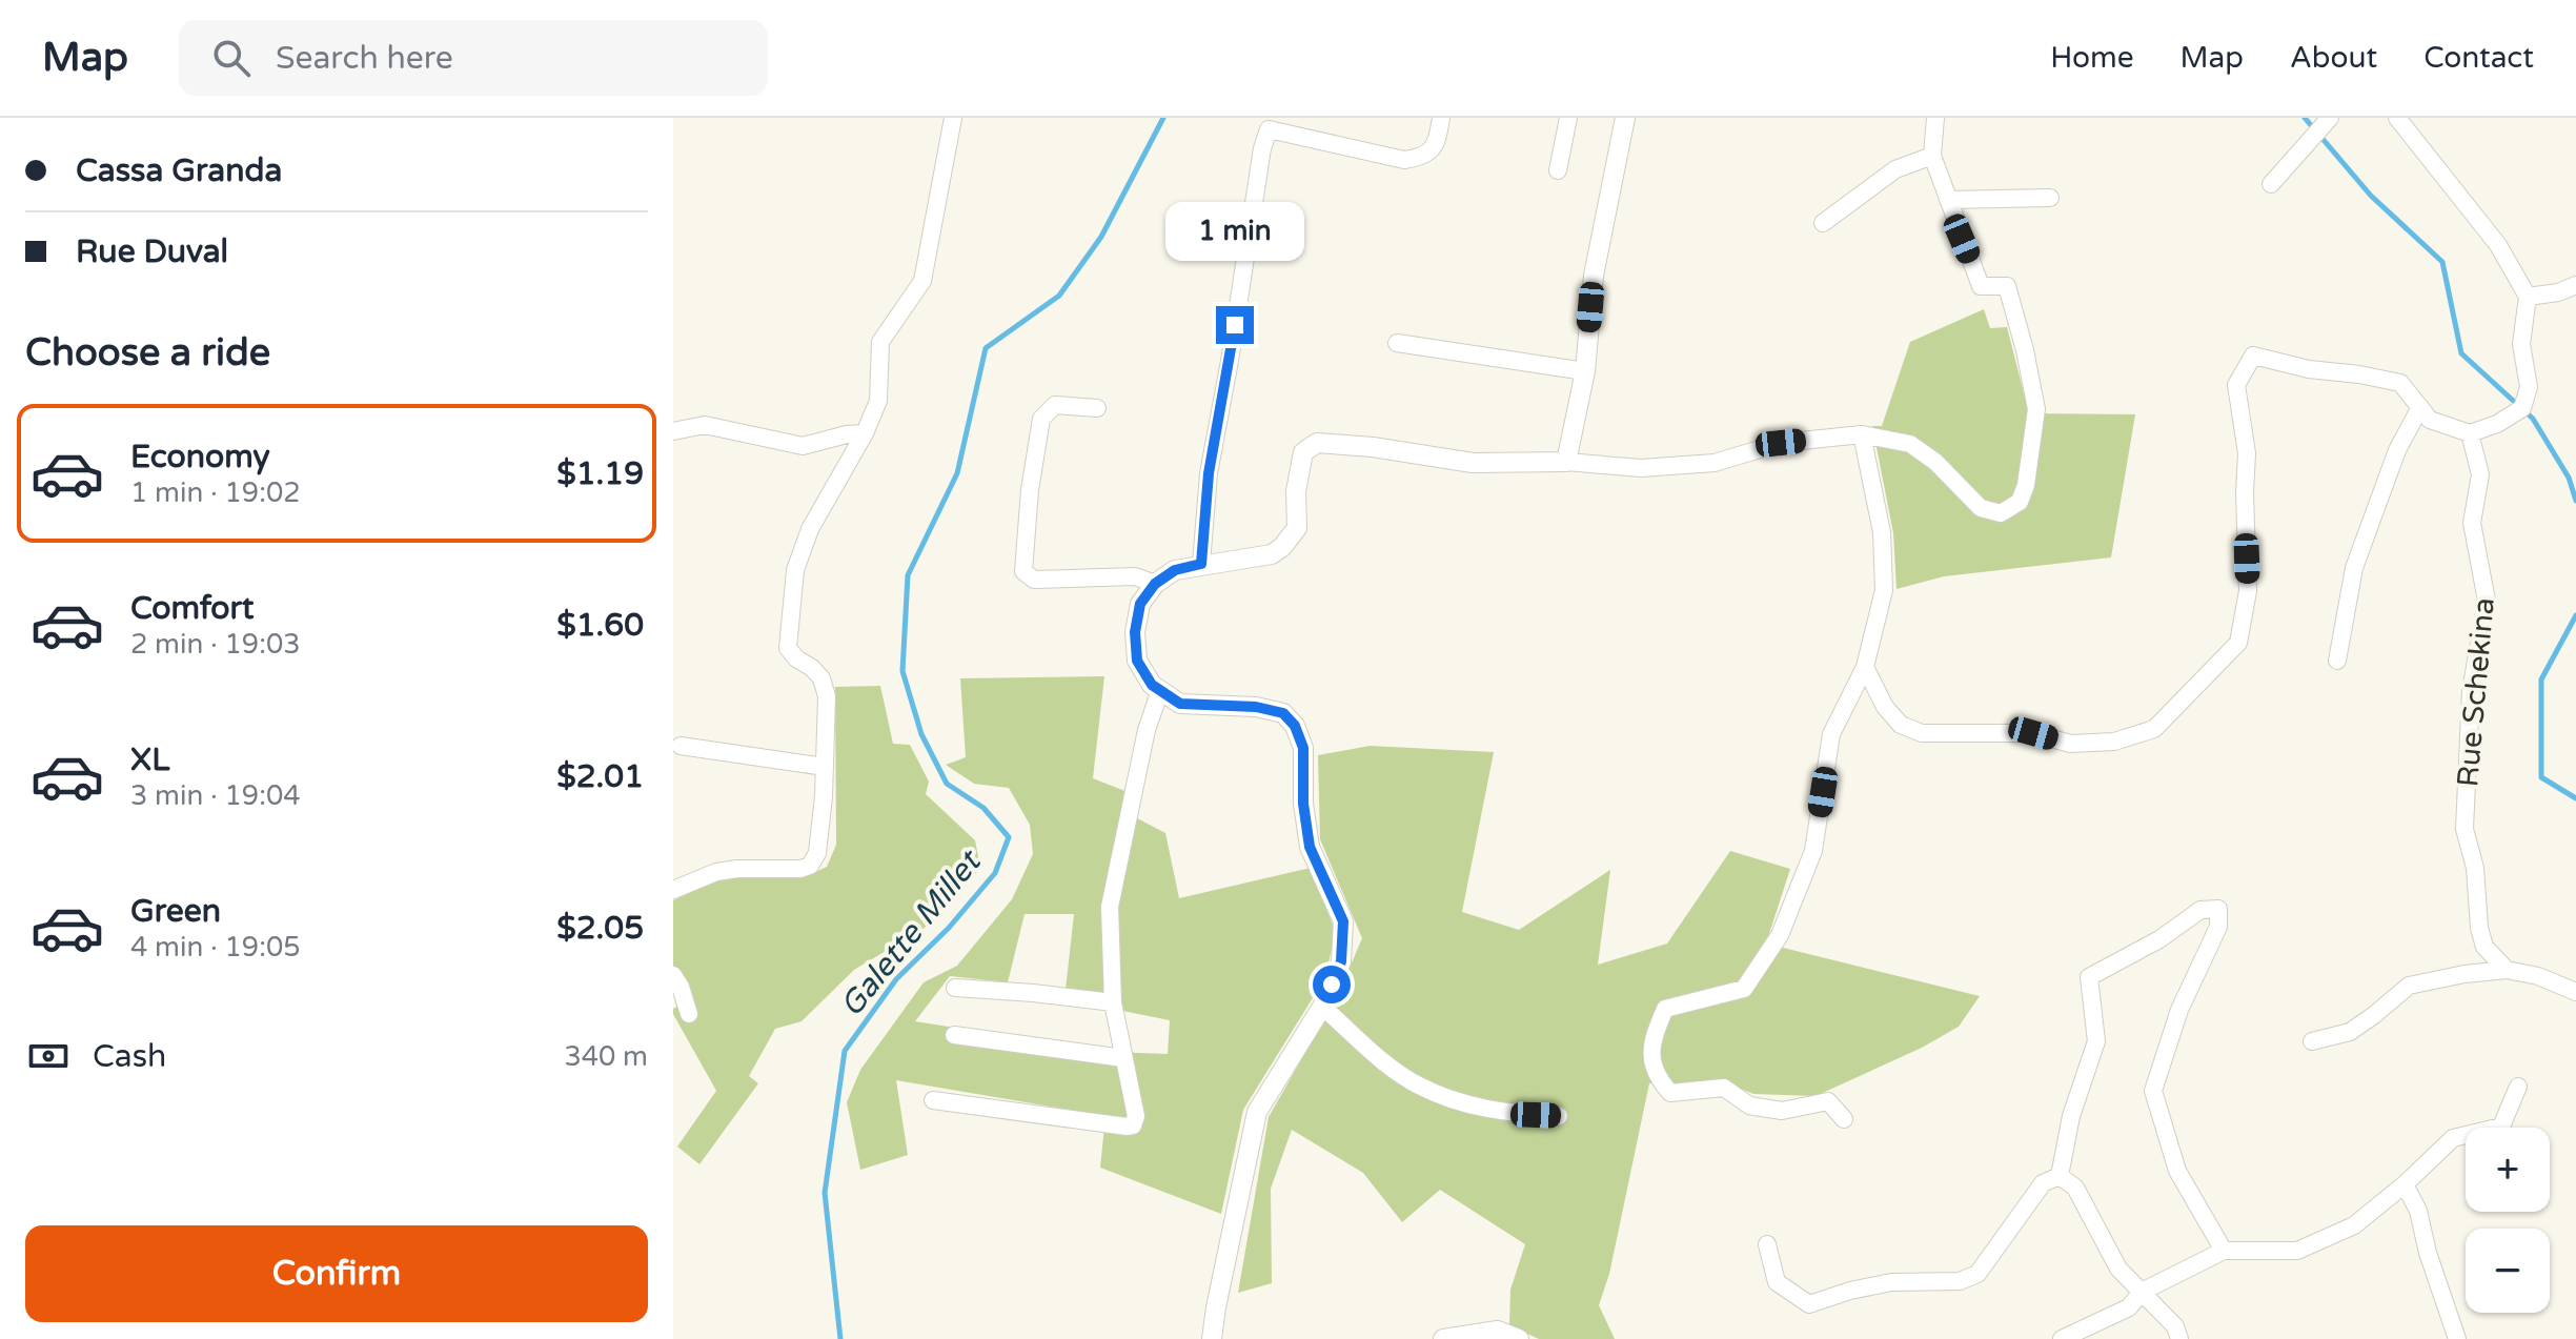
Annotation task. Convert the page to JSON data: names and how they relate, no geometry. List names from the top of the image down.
{
  "streets": {
    "street": ["Rue Schekina"]
  },
  "water": ["Galette Millet"],
  "page": {
    "header": "Map",
    "search": "Search here",
    "nav": [
      "Home",
      "Map",
      "About",
      "Contact"
    ],
    "banner": ["Cassa Granda", "Rue Duval"],
    "bubble": "1 min",
    "heading": "Choose a ride",
    "list": [
      {
        "name": "Economy",
        "note": "1 min · 19:02",
        "value": "$1.19"
      },
      {
        "name": "Comfort",
        "note": "2 min · 19:03",
        "value": "$1.60"
      },
      {
        "name": "XL",
        "note": "3 min · 19:04",
        "value": "$2.01"
      },
      {
        "name": "Green",
        "note": "4 min · 19:05",
        "value": "$2.05"
      }
    ],
    "pay": ["Cash", "340 m"],
    "map_buttons": ["+", "−"],
    "buttons": "Confirm"
  }
}
